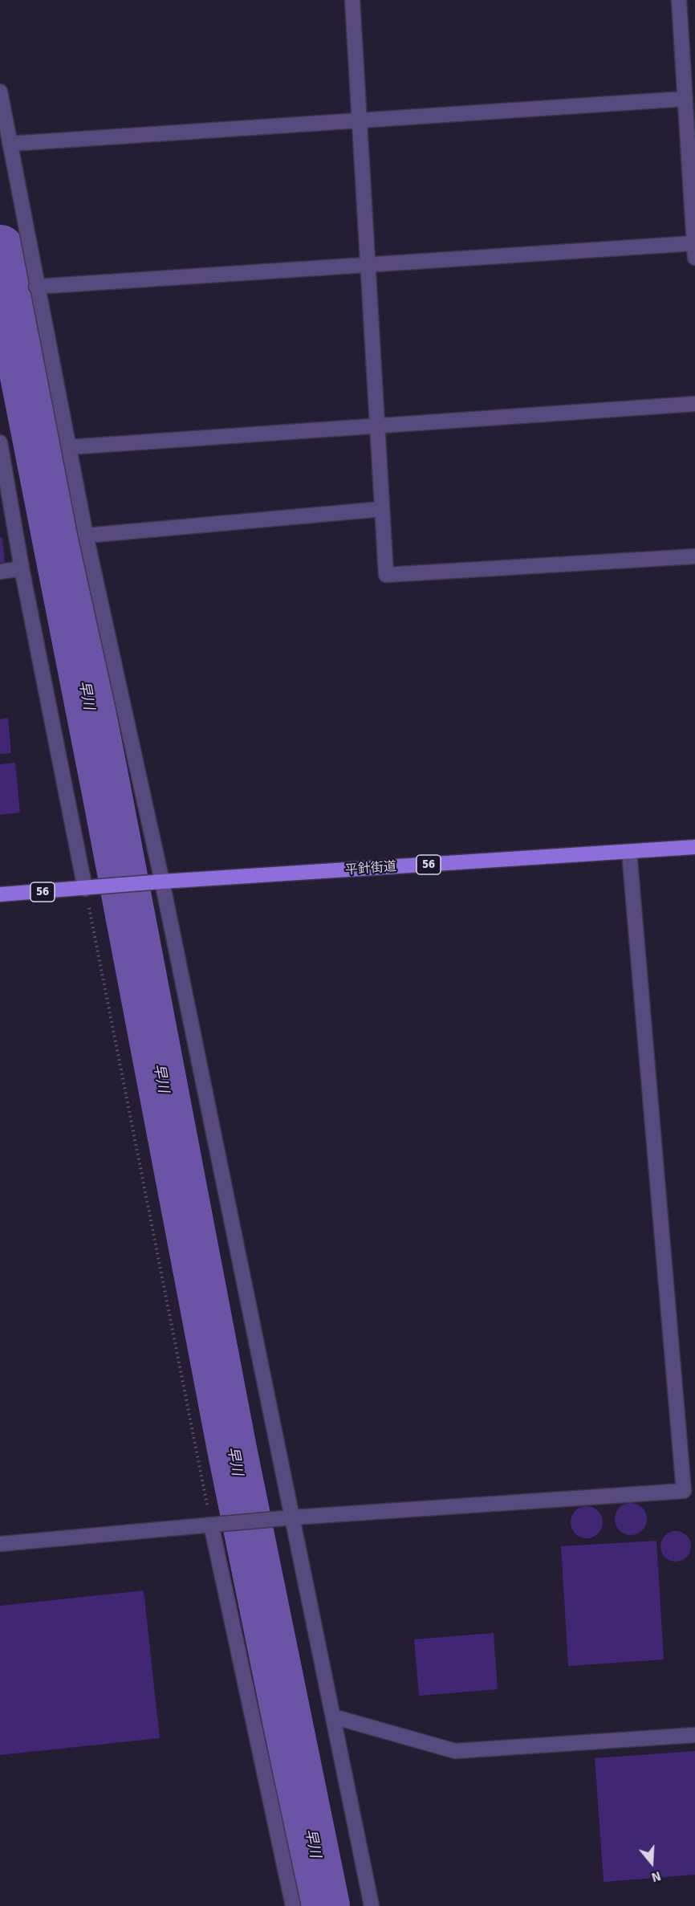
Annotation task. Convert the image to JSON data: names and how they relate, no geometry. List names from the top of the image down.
{
  "streets": {
    "main road": ["56", "平針街道"]
  },
  "crossings": [
    ["56", "平針街道"]
  ],
  "water": ["早川"],
  "north": "bottom"
}
